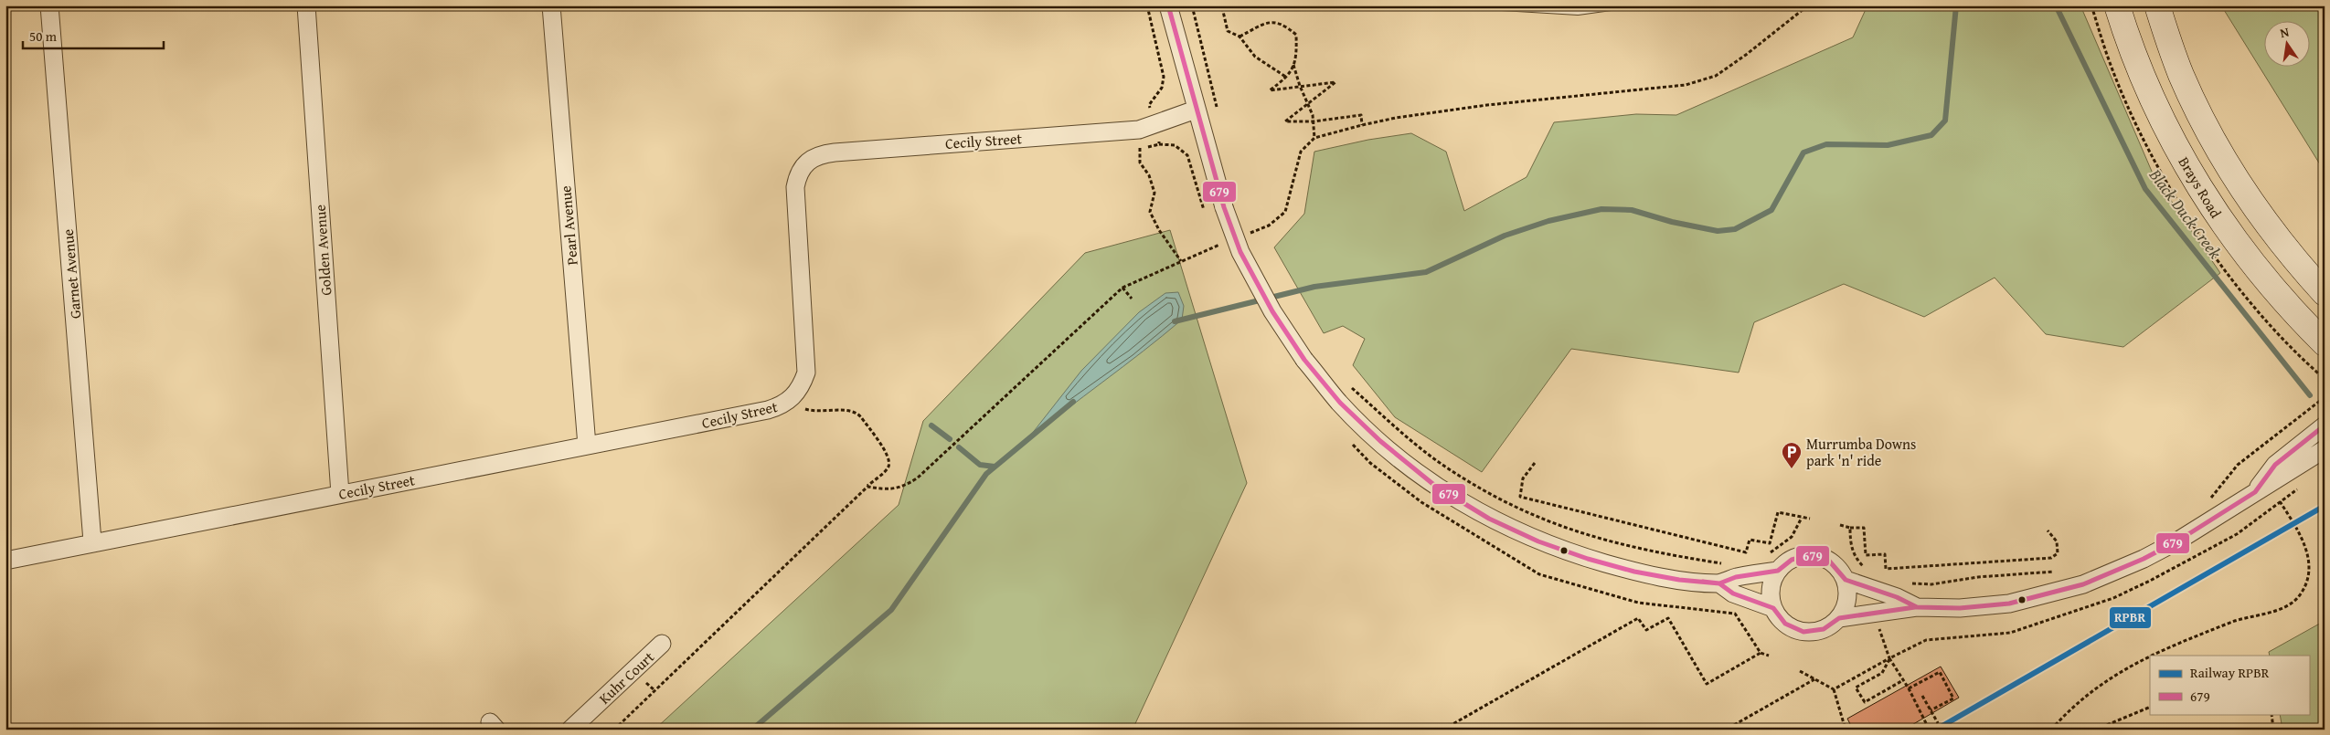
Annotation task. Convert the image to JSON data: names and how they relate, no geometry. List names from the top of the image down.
{
  "streets": {
    "main road": ["Brays Road"],
    "street": [
      "Cecily Street",
      "Pearl Avenue",
      "Golden Avenue",
      "Garnet Avenue",
      "Kuhr Court"
    ]
  },
  "crossings": [
    ["Cecily Street", "Pearl Avenue"],
    ["Cecily Street", "Golden Avenue"],
    ["Cecily Street", "Garnet Avenue"]
  ],
  "water": ["Black Duck Creek"],
  "places": {
    "parking": ["Murrumba Downs park 'n' ride"]
  },
  "lines": ["transit line 679", "rail line RPBR"],
  "legend": ["Railway RPBR", "679"],
  "scale_bar": "50 m",
  "north": "top"
}
